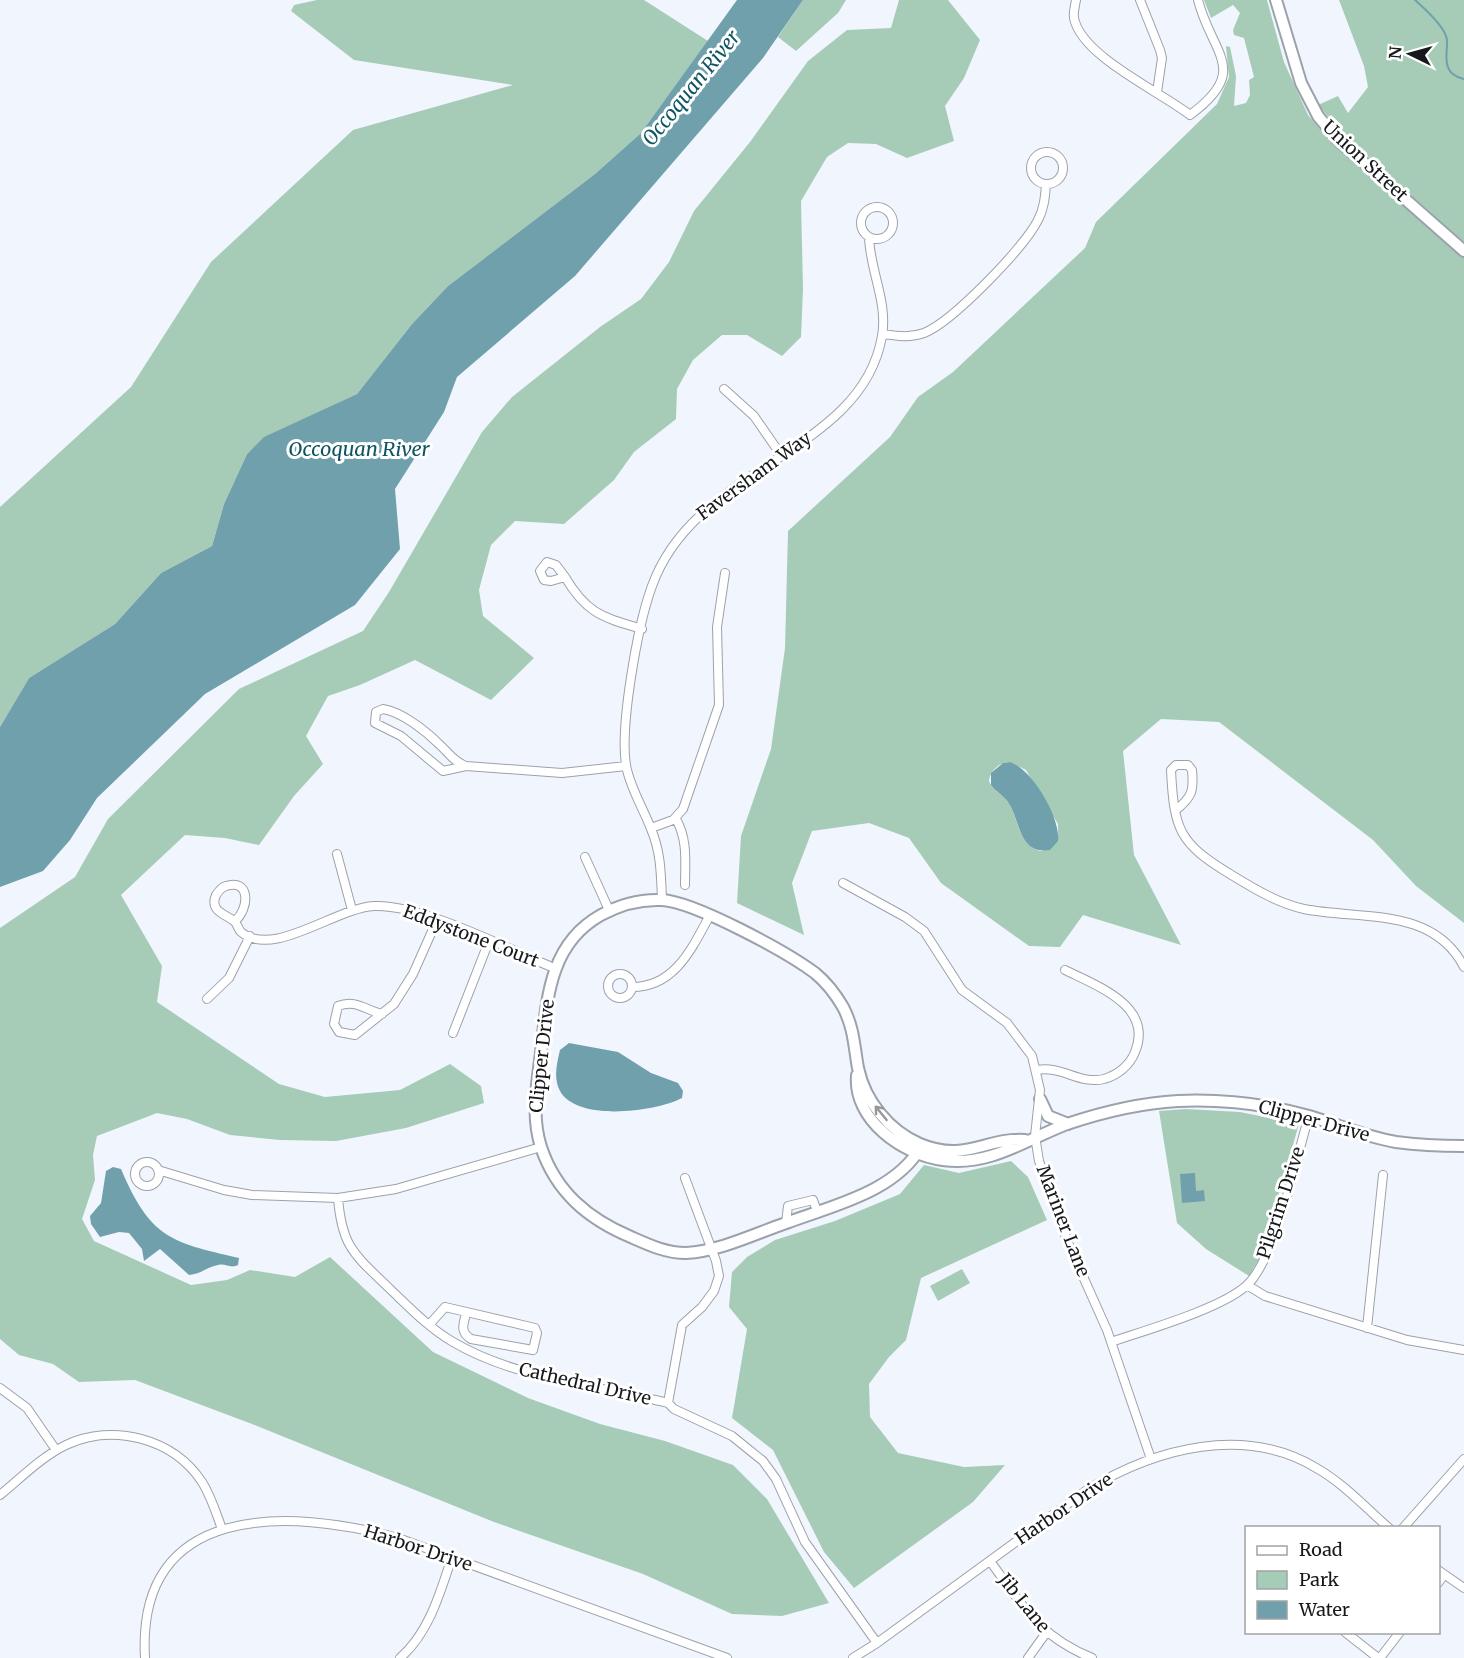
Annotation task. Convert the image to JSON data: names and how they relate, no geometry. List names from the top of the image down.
{
  "streets": {
    "street": [
      "Union Street",
      "Faversham Way",
      "Eddystone Court",
      "Clipper Drive",
      "Pilgrim Drive",
      "Mariner Lane",
      "Cathedral Drive",
      "Harbor Drive",
      "Jib Lane"
    ]
  },
  "crossings": [
    ["Faversham Way", "Clipper Drive"],
    ["Eddystone Court", "Clipper Drive"],
    ["Clipper Drive", "Pilgrim Drive"],
    ["Clipper Drive", "Mariner Lane"],
    ["Clipper Drive", "Cathedral Drive"],
    ["Mariner Lane", "Harbor Drive"],
    ["Harbor Drive", "Jib Lane"]
  ],
  "water": ["Occoquan River"],
  "legend": ["Road", "Park", "Water"],
  "north": "left"
}
